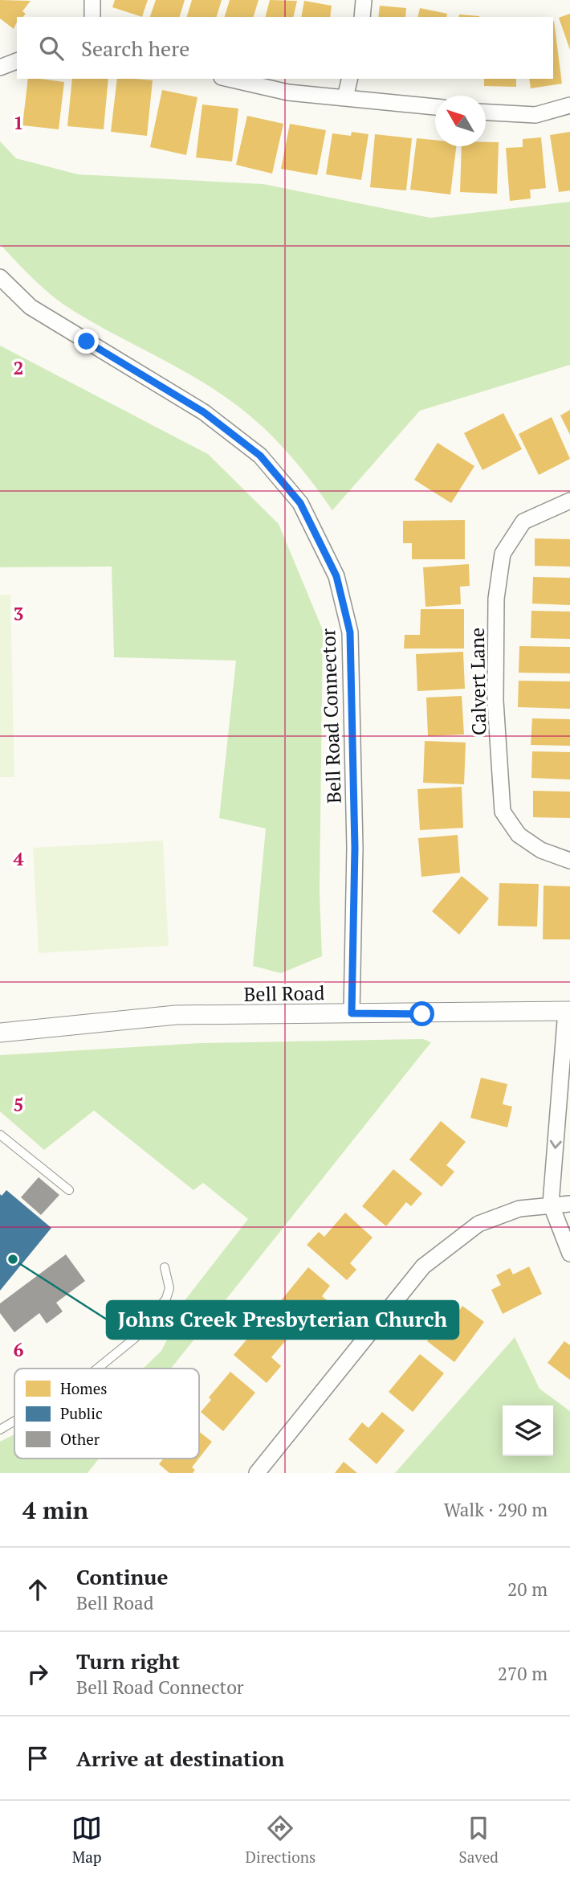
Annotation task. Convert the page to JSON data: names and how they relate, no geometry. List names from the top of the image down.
{
  "streets": {
    "street": ["Calvert Lane", "Bell Road Connector", "Bell Road"]
  },
  "crossings": [
    ["Bell Road Connector", "Bell Road"]
  ],
  "places": ["Johns Creek Presbyterian Church"],
  "legend": ["Homes", "Public", "Other"],
  "north": "top left",
  "page": {
    "search": "Search here",
    "heading": ["4 min", "Walk · 290 m"],
    "list": [
      ["Continue", "Bell Road", "20 m"],
      ["Turn right", "Bell Road Connector", "270 m"],
      "Arrive at destination"
    ],
    "nav": ["Map", "Directions", "Saved"]
  },
  "grid": {
    "rows": [
      "1",
      "2",
      "3",
      "4",
      "5",
      "6"
    ]
  }
}
